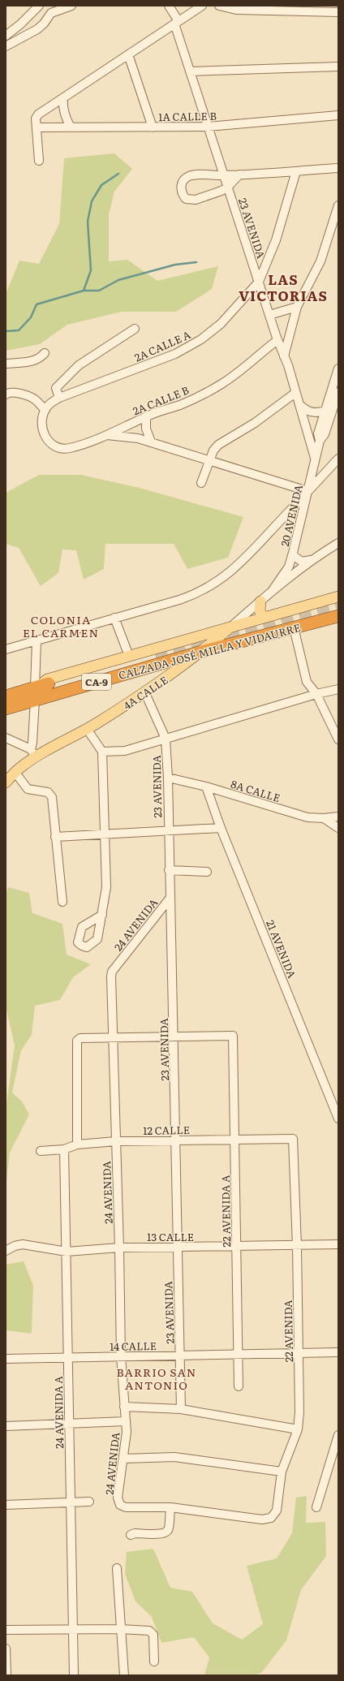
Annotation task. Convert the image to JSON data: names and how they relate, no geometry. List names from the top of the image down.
{
  "streets": {
    "highway": ["CALZADA JOSÉ MILLA Y VIDAURRE", "CA-9"],
    "main road": ["4A CALLE"],
    "street": [
      "1A CALLE B",
      "23 AVENIDA",
      "2A CALLE A",
      "2A CALLE B",
      "20 AVENIDA",
      "8A CALLE",
      "24 AVENIDA",
      "21 AVENIDA",
      "12 CALLE",
      "22 AVENIDA A",
      "13 CALLE",
      "22 AVENIDA",
      "14 CALLE",
      "24 AVENIDA A"
    ]
  },
  "crossings": [
    ["1A CALLE B", "23 AVENIDA"],
    ["23 AVENIDA", "2A CALLE A"],
    ["23 AVENIDA", "2A CALLE B"],
    ["23 AVENIDA", "20 AVENIDA"],
    ["23 AVENIDA", "4A CALLE"],
    ["23 AVENIDA", "8A CALLE"],
    ["23 AVENIDA", "24 AVENIDA"],
    ["23 AVENIDA", "12 CALLE"],
    ["23 AVENIDA", "22 AVENIDA A"],
    ["23 AVENIDA", "13 CALLE"],
    ["23 AVENIDA", "14 CALLE"],
    ["2A CALLE A", "2A CALLE B"],
    ["20 AVENIDA", "4A CALLE"],
    ["CALZADA JOSÉ MILLA Y VIDAURRE", "4A CALLE"],
    ["8A CALLE", "21 AVENIDA"],
    ["24 AVENIDA", "12 CALLE"],
    ["24 AVENIDA", "13 CALLE"],
    ["24 AVENIDA", "22 AVENIDA"],
    ["24 AVENIDA", "14 CALLE"],
    ["12 CALLE", "22 AVENIDA A"],
    ["12 CALLE", "22 AVENIDA"],
    ["12 CALLE", "24 AVENIDA A"],
    ["22 AVENIDA A", "13 CALLE"],
    ["22 AVENIDA A", "14 CALLE"],
    ["13 CALLE", "22 AVENIDA"],
    ["13 CALLE", "24 AVENIDA A"],
    ["22 AVENIDA", "14 CALLE"],
    ["14 CALLE", "24 AVENIDA A"]
  ],
  "districts": ["LAS VICTORIAS", "COLONIA EL CARMEN", "BARRIO SAN ANTONIO"]
}
